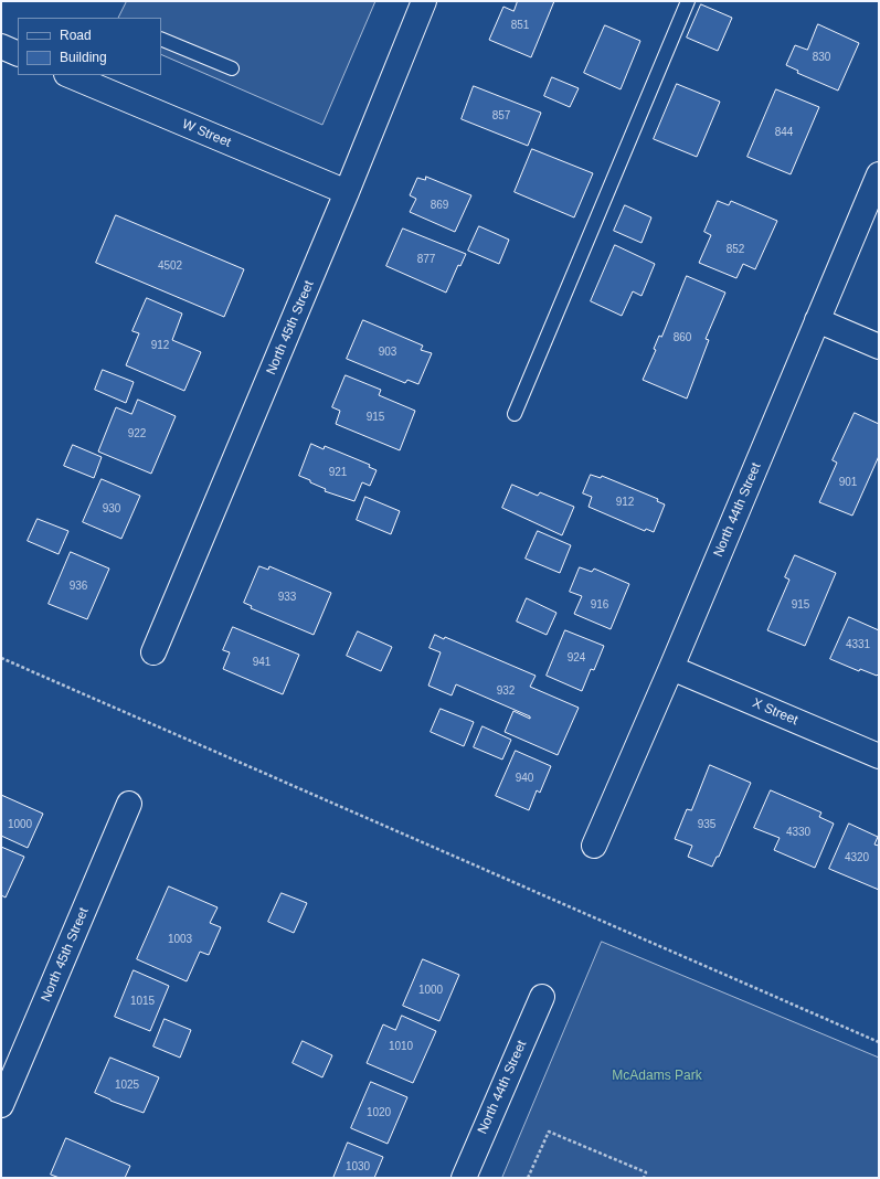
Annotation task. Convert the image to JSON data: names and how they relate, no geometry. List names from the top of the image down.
{
  "streets": {
    "street": [
      "W Street",
      "North 45th Street",
      "North 44th Street",
      "X Street"
    ]
  },
  "crossings": [
    ["W Street", "North 45th Street"],
    ["North 44th Street", "X Street"]
  ],
  "parks": ["McAdams Park"],
  "house_numbers": [
    "851",
    "830",
    "857",
    "844",
    "869",
    "852",
    "877",
    "4502",
    "860",
    "912",
    "903",
    "915",
    "922",
    "921",
    "901",
    "912",
    "930",
    "936",
    "933",
    "916",
    "915",
    "4331",
    "924",
    "941",
    "932",
    "940",
    "1000",
    "935",
    "4330",
    "4320",
    "1003",
    "1000",
    "1015",
    "1010",
    "1025",
    "1020",
    "1030"
  ],
  "legend": ["Road", "Building"]
}
